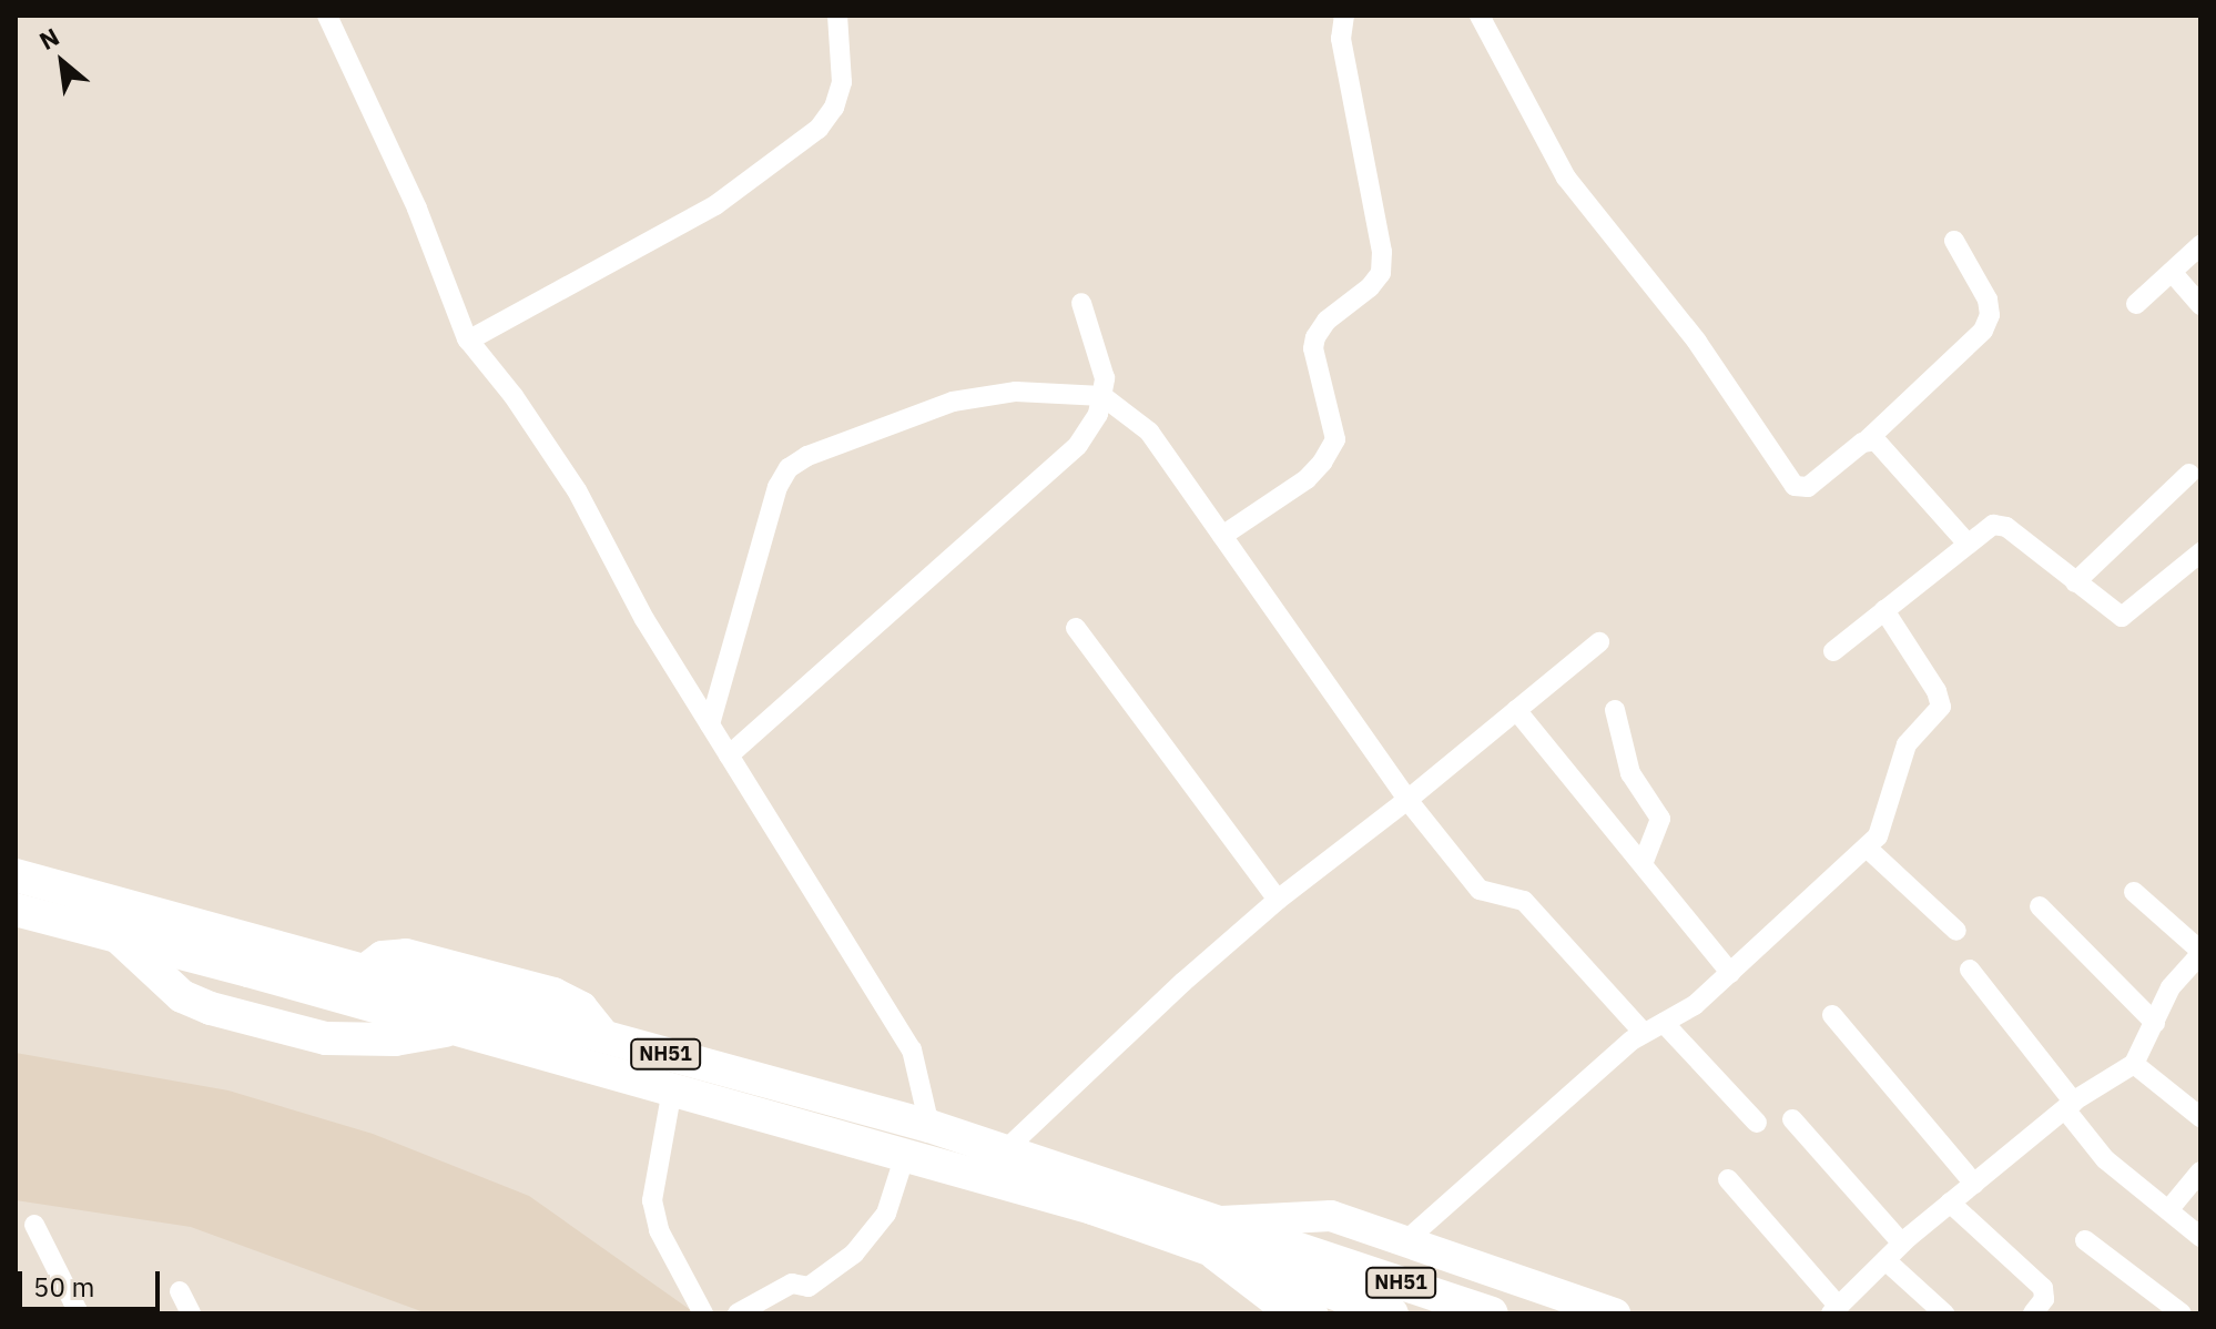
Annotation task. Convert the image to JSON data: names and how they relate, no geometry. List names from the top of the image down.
{
  "streets": {
    "highway": ["NH51"]
  },
  "scale_bar": "50 m",
  "north": "top left"
}
